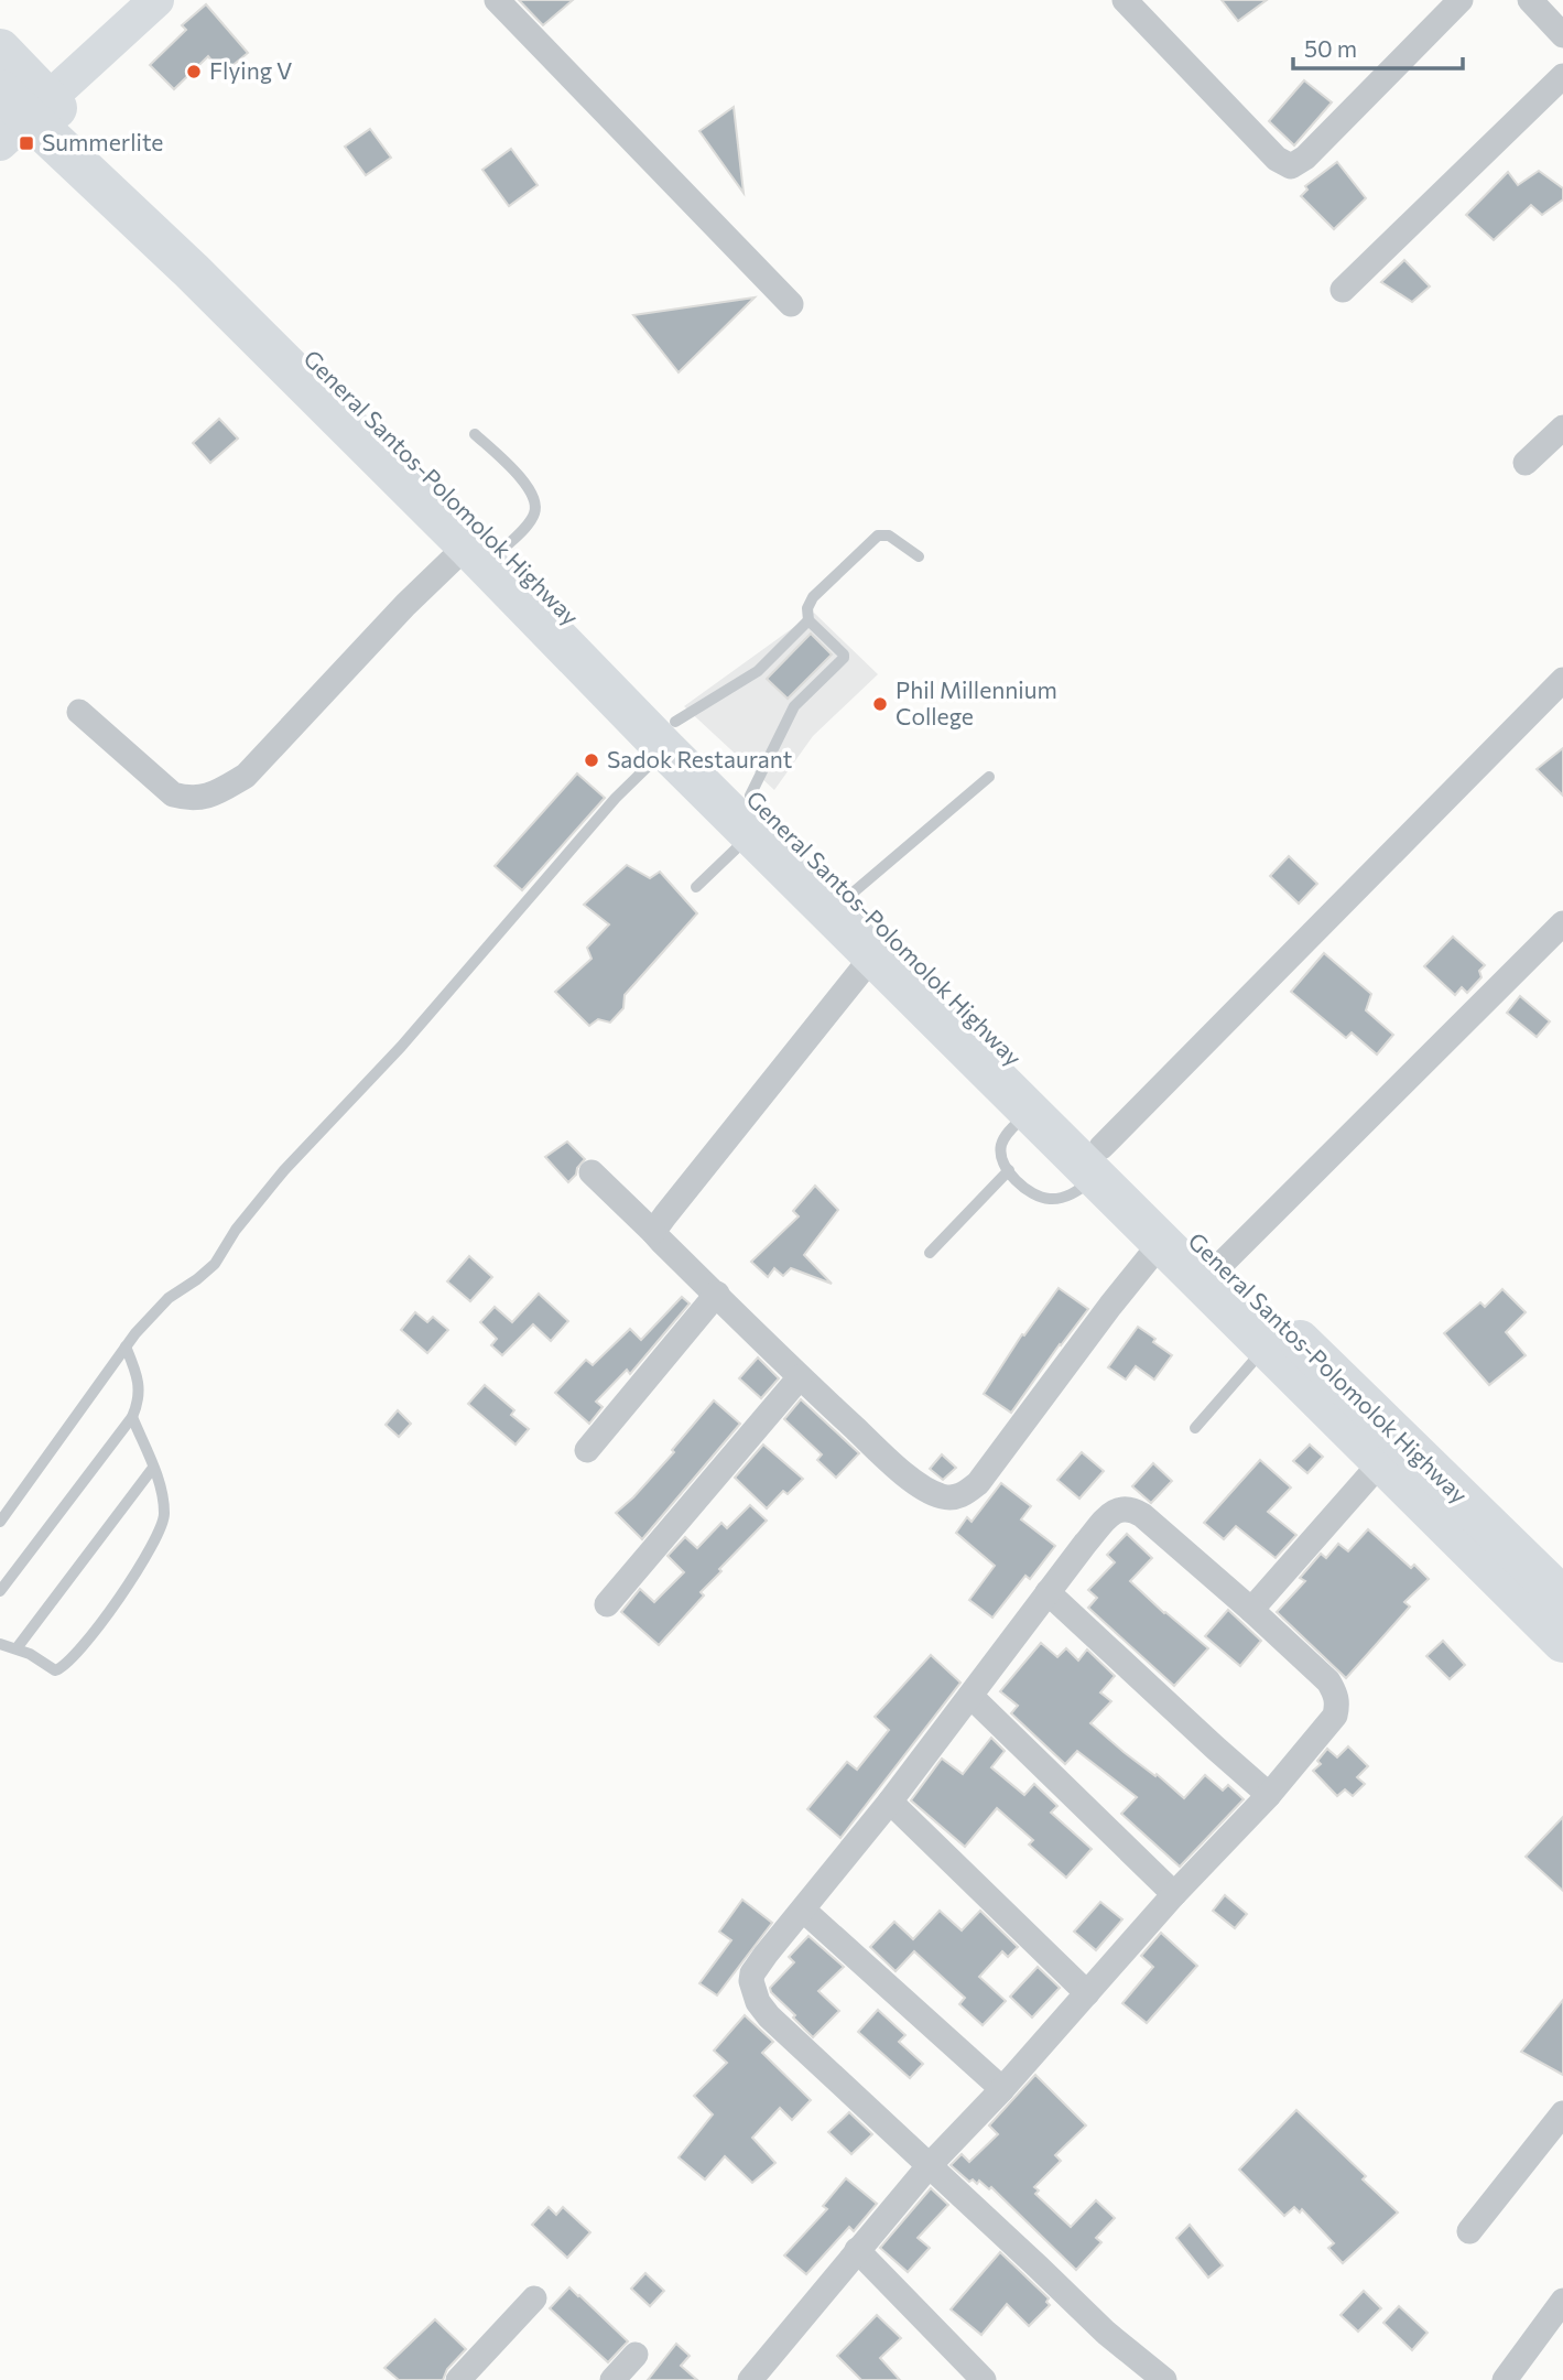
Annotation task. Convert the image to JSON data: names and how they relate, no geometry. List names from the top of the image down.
{
  "streets": {
    "highway": ["General Santos-Polomolok Highway"]
  },
  "places": {
    "other": ["Flying V", "Phil Millennium College", "Sadok Restaurant"],
    "transit": ["Summerlite"]
  },
  "scale_bar": "50 m"
}
